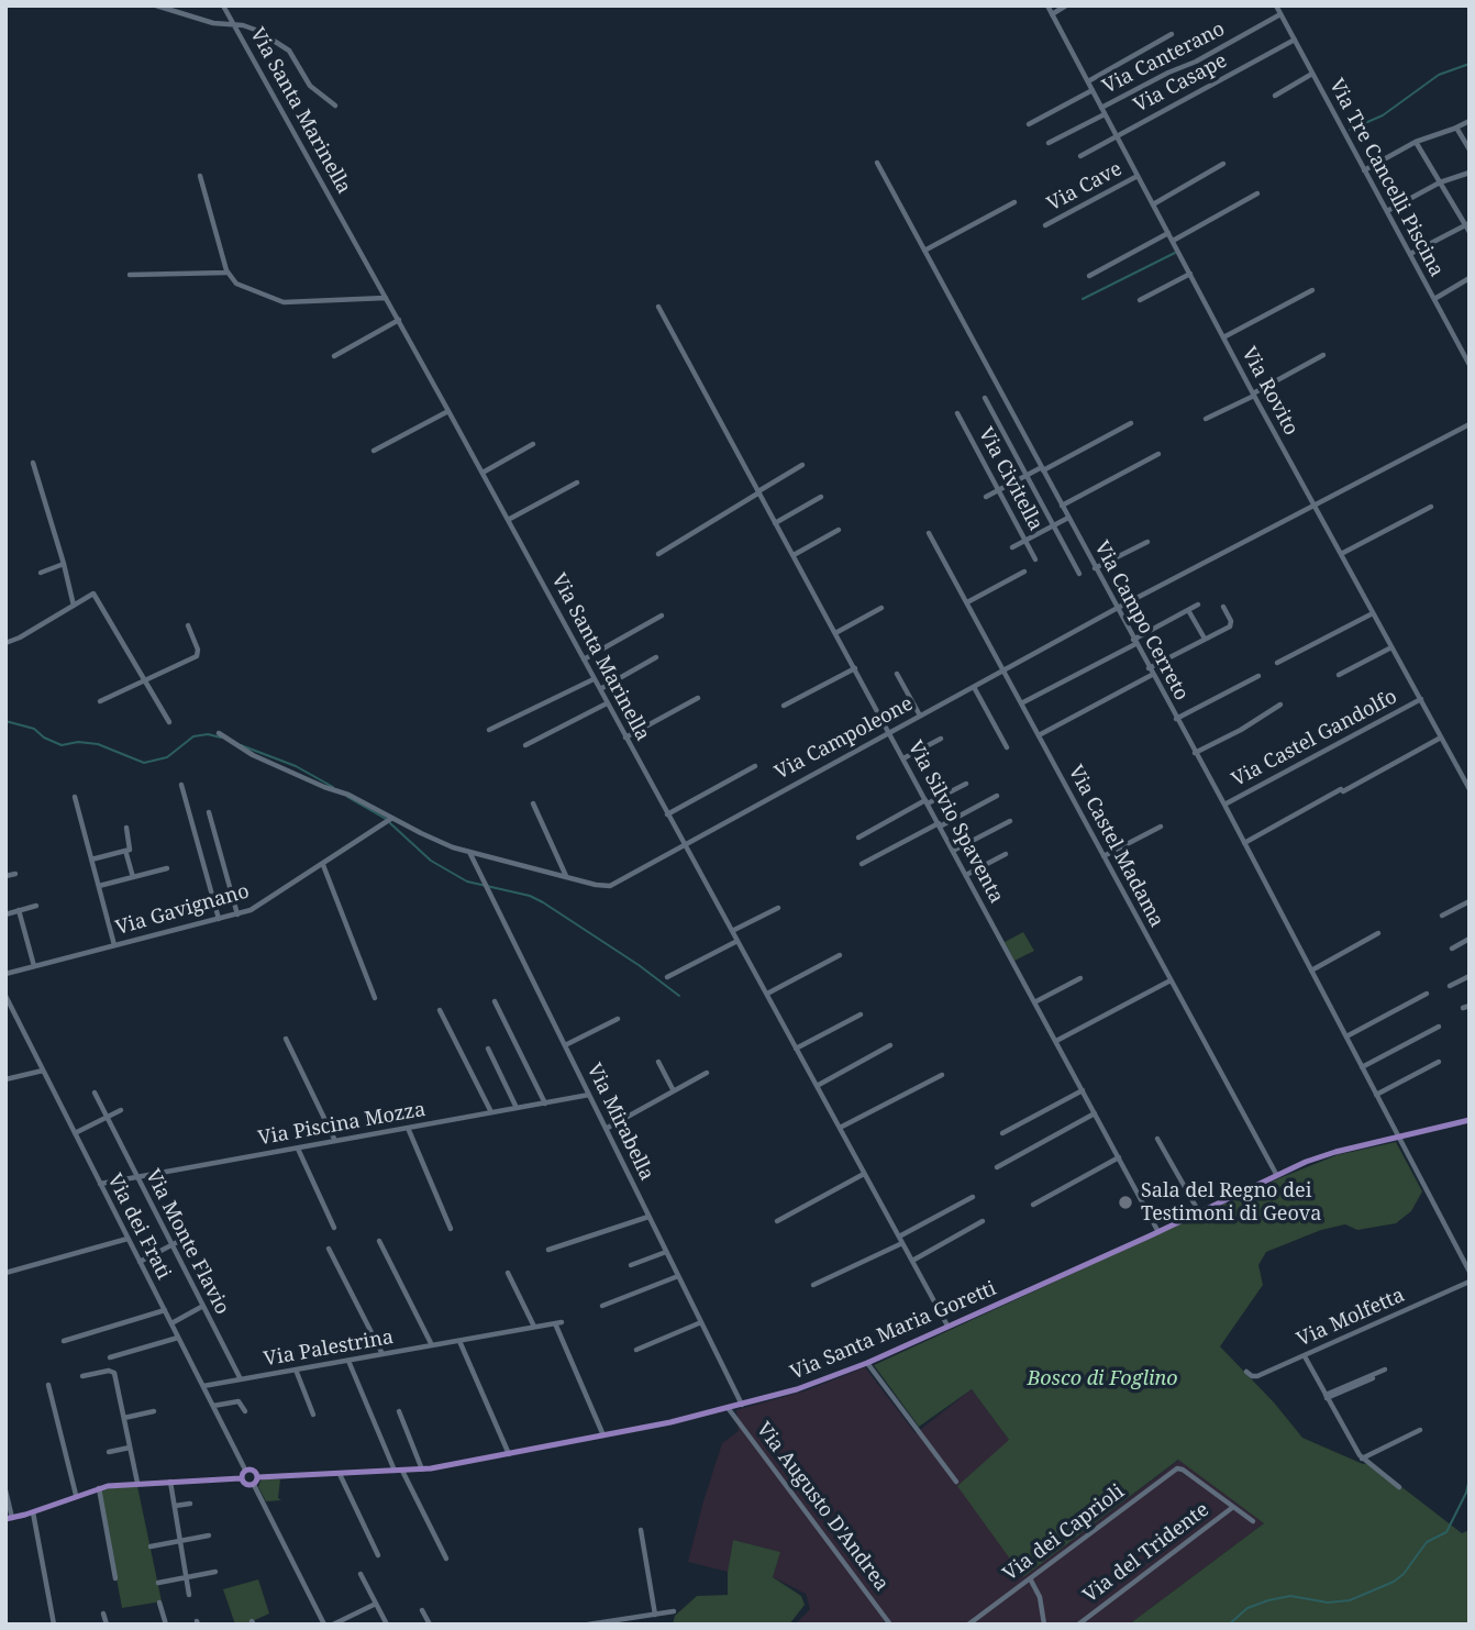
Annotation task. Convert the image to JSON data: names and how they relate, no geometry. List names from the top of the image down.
{
  "streets": {
    "main road": ["Via Santa Maria Goretti"],
    "street": [
      "Via Canterano",
      "Via Casape",
      "Via Santa Marinella",
      "Via Tre Cancelli Piscina",
      "Via Cave",
      "Via Rovito",
      "Via Civitella",
      "Via Campo Cerreto",
      "Via Campoleone",
      "Via Castel Gandolfo",
      "Via Silvio Spaventa",
      "Via Castel Madama",
      "Via Gavignano",
      "Via Mirabella",
      "Via Piscina Mozza",
      "Via dei Frati",
      "Via Monte Flavio",
      "Via Molfetta",
      "Via Palestrina",
      "Via Augusto D'Andrea",
      "Via dei Caprioli",
      "Via del Tridente"
    ]
  },
  "crossings": [
    ["Via Canterano", "Via Tre Cancelli Piscina"],
    ["Via Canterano", "Via Rovito"],
    ["Via Casape", "Via Tre Cancelli Piscina"],
    ["Via Casape", "Via Rovito"],
    ["Via Santa Marinella", "Via Campoleone"],
    ["Via Santa Marinella", "Via Santa Maria Goretti"],
    ["Via Cave", "Via Rovito"],
    ["Via Rovito", "Via Campoleone"],
    ["Via Rovito", "Via Castel Gandolfo"],
    ["Via Campo Cerreto", "Via Campoleone"],
    ["Via Campo Cerreto", "Via Castel Gandolfo"],
    ["Via Campo Cerreto", "Via Santa Maria Goretti"],
    ["Via Campoleone", "Via Silvio Spaventa"],
    ["Via Campoleone", "Via Castel Madama"],
    ["Via Campoleone", "Via Gavignano"],
    ["Via Campoleone", "Via Mirabella"],
    ["Via Silvio Spaventa", "Via Santa Maria Goretti"],
    ["Via Castel Madama", "Via Santa Maria Goretti"],
    ["Via Mirabella", "Via Piscina Mozza"],
    ["Via Mirabella", "Via Santa Maria Goretti"],
    ["Via Piscina Mozza", "Via dei Frati"],
    ["Via Piscina Mozza", "Via Monte Flavio"],
    ["Via dei Frati", "Via Palestrina"],
    ["Via Monte Flavio", "Via Palestrina"],
    ["Via Santa Maria Goretti", "Via Palestrina"],
    ["Via Santa Maria Goretti", "Via Augusto D'Andrea"],
    ["Via dei Caprioli", "Via del Tridente"]
  ],
  "parks": ["Bosco di Foglino"],
  "places": ["Sala del Regno dei Testimoni di Geova"]
}
